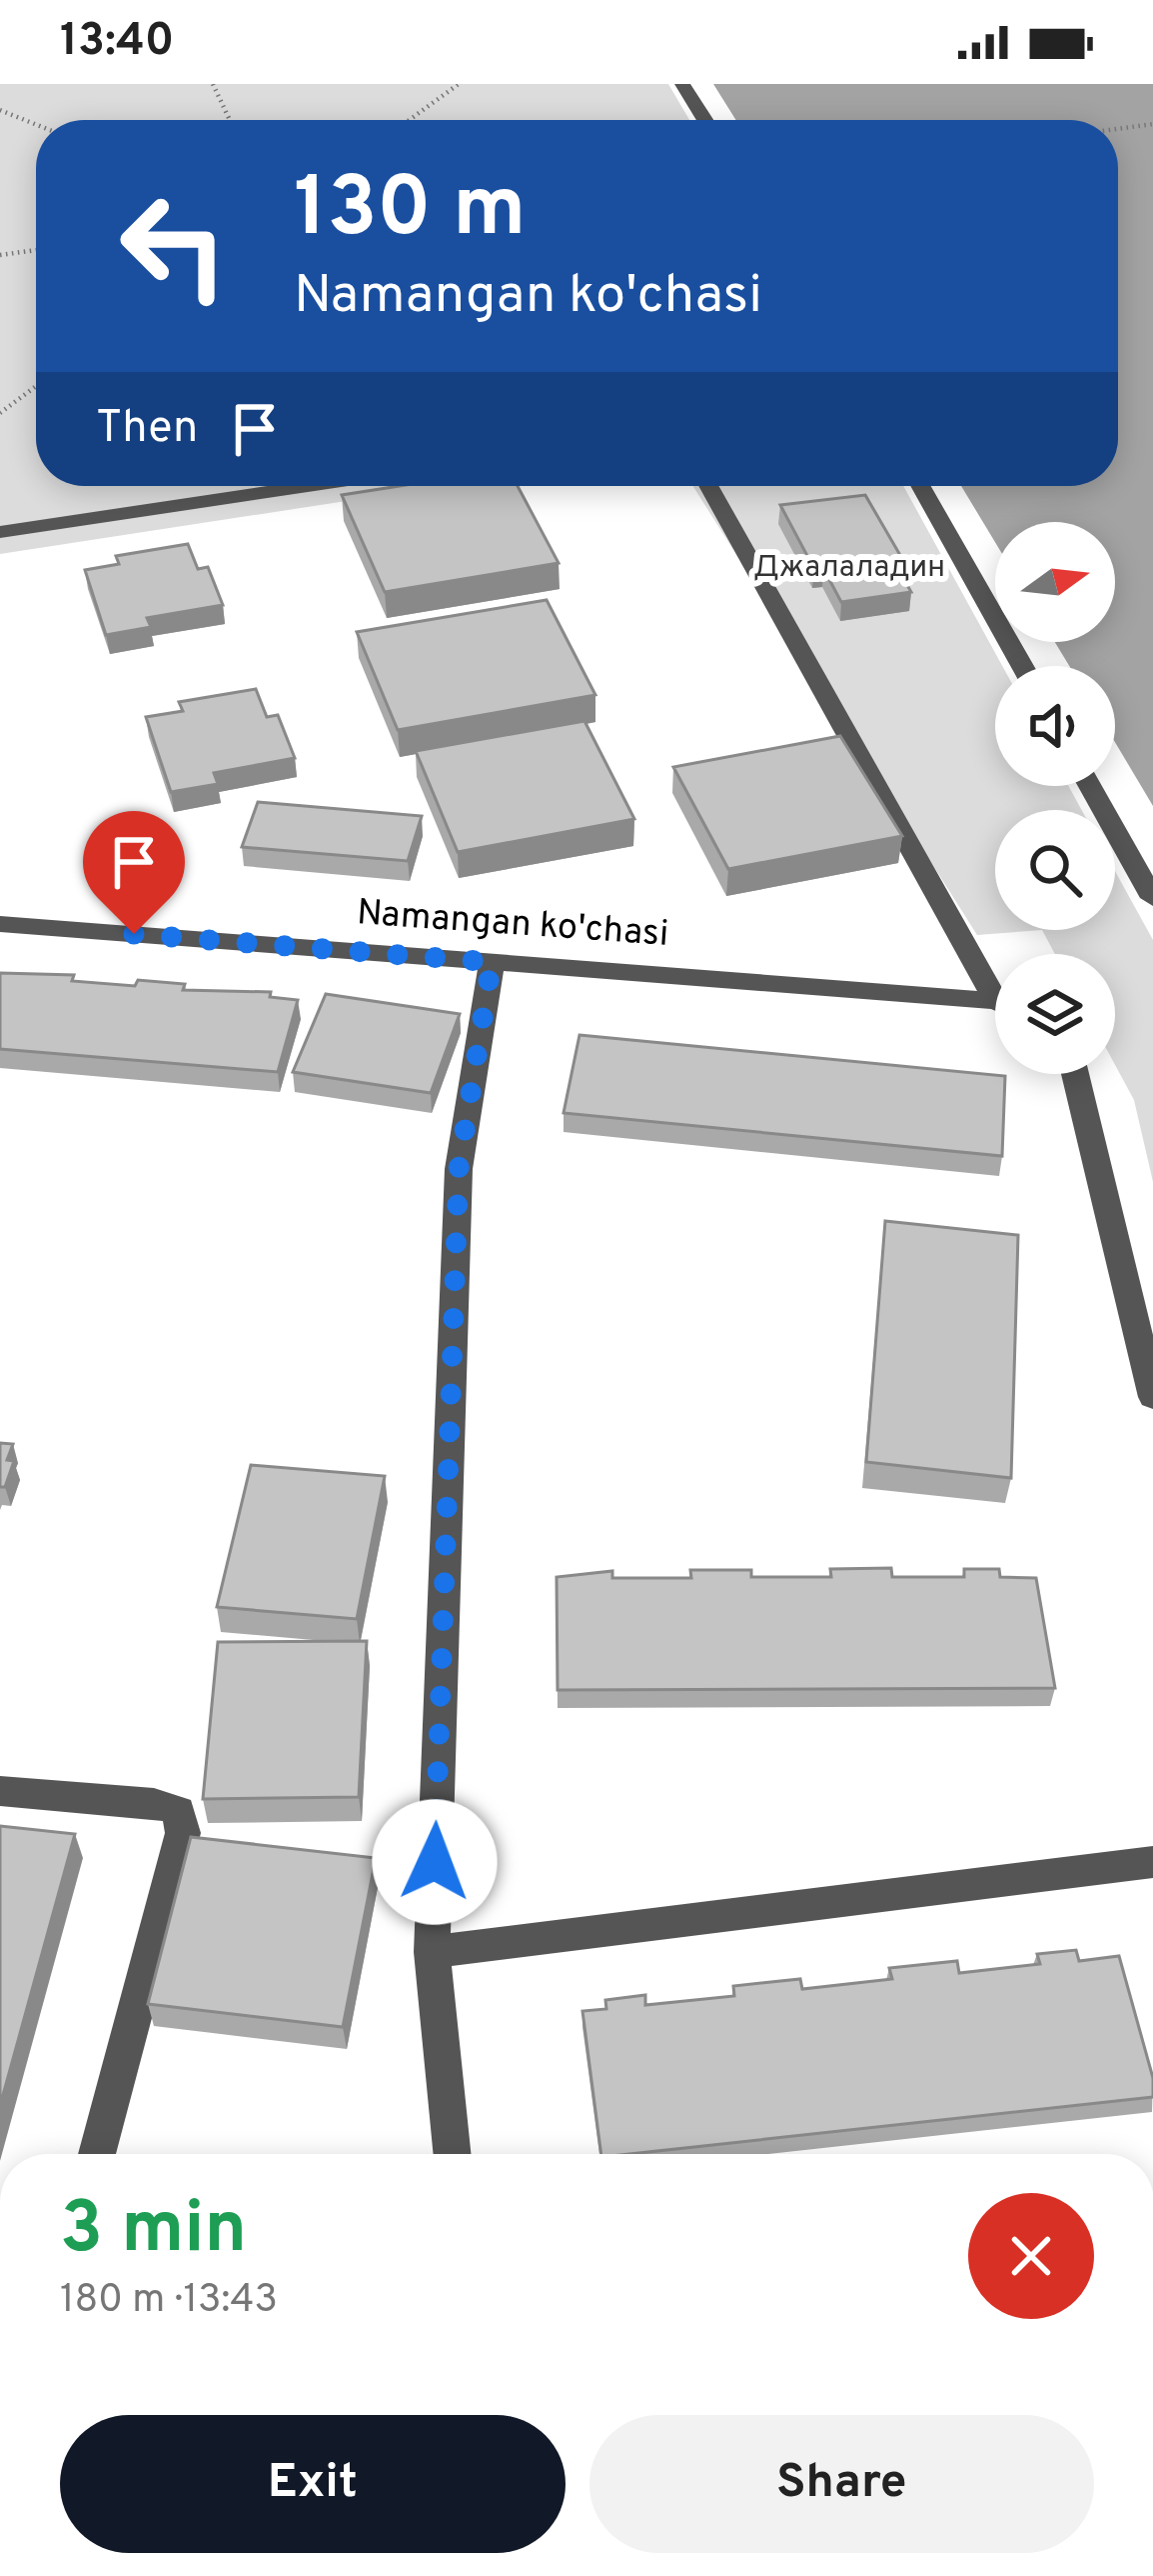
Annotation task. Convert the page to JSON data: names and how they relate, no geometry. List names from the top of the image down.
{
  "streets": {
    "street": ["Namangan ko'chasi"]
  },
  "parks": ["Джалаладин"],
  "north": "right",
  "page": {
    "status": "13:40",
    "turn": ["130 m", "Namangan ko'chasi"],
    "then": "Then",
    "heading": ["3 min", "180 m · 13:43"],
    "buttons": ["Exit", "Share"]
  }
}
